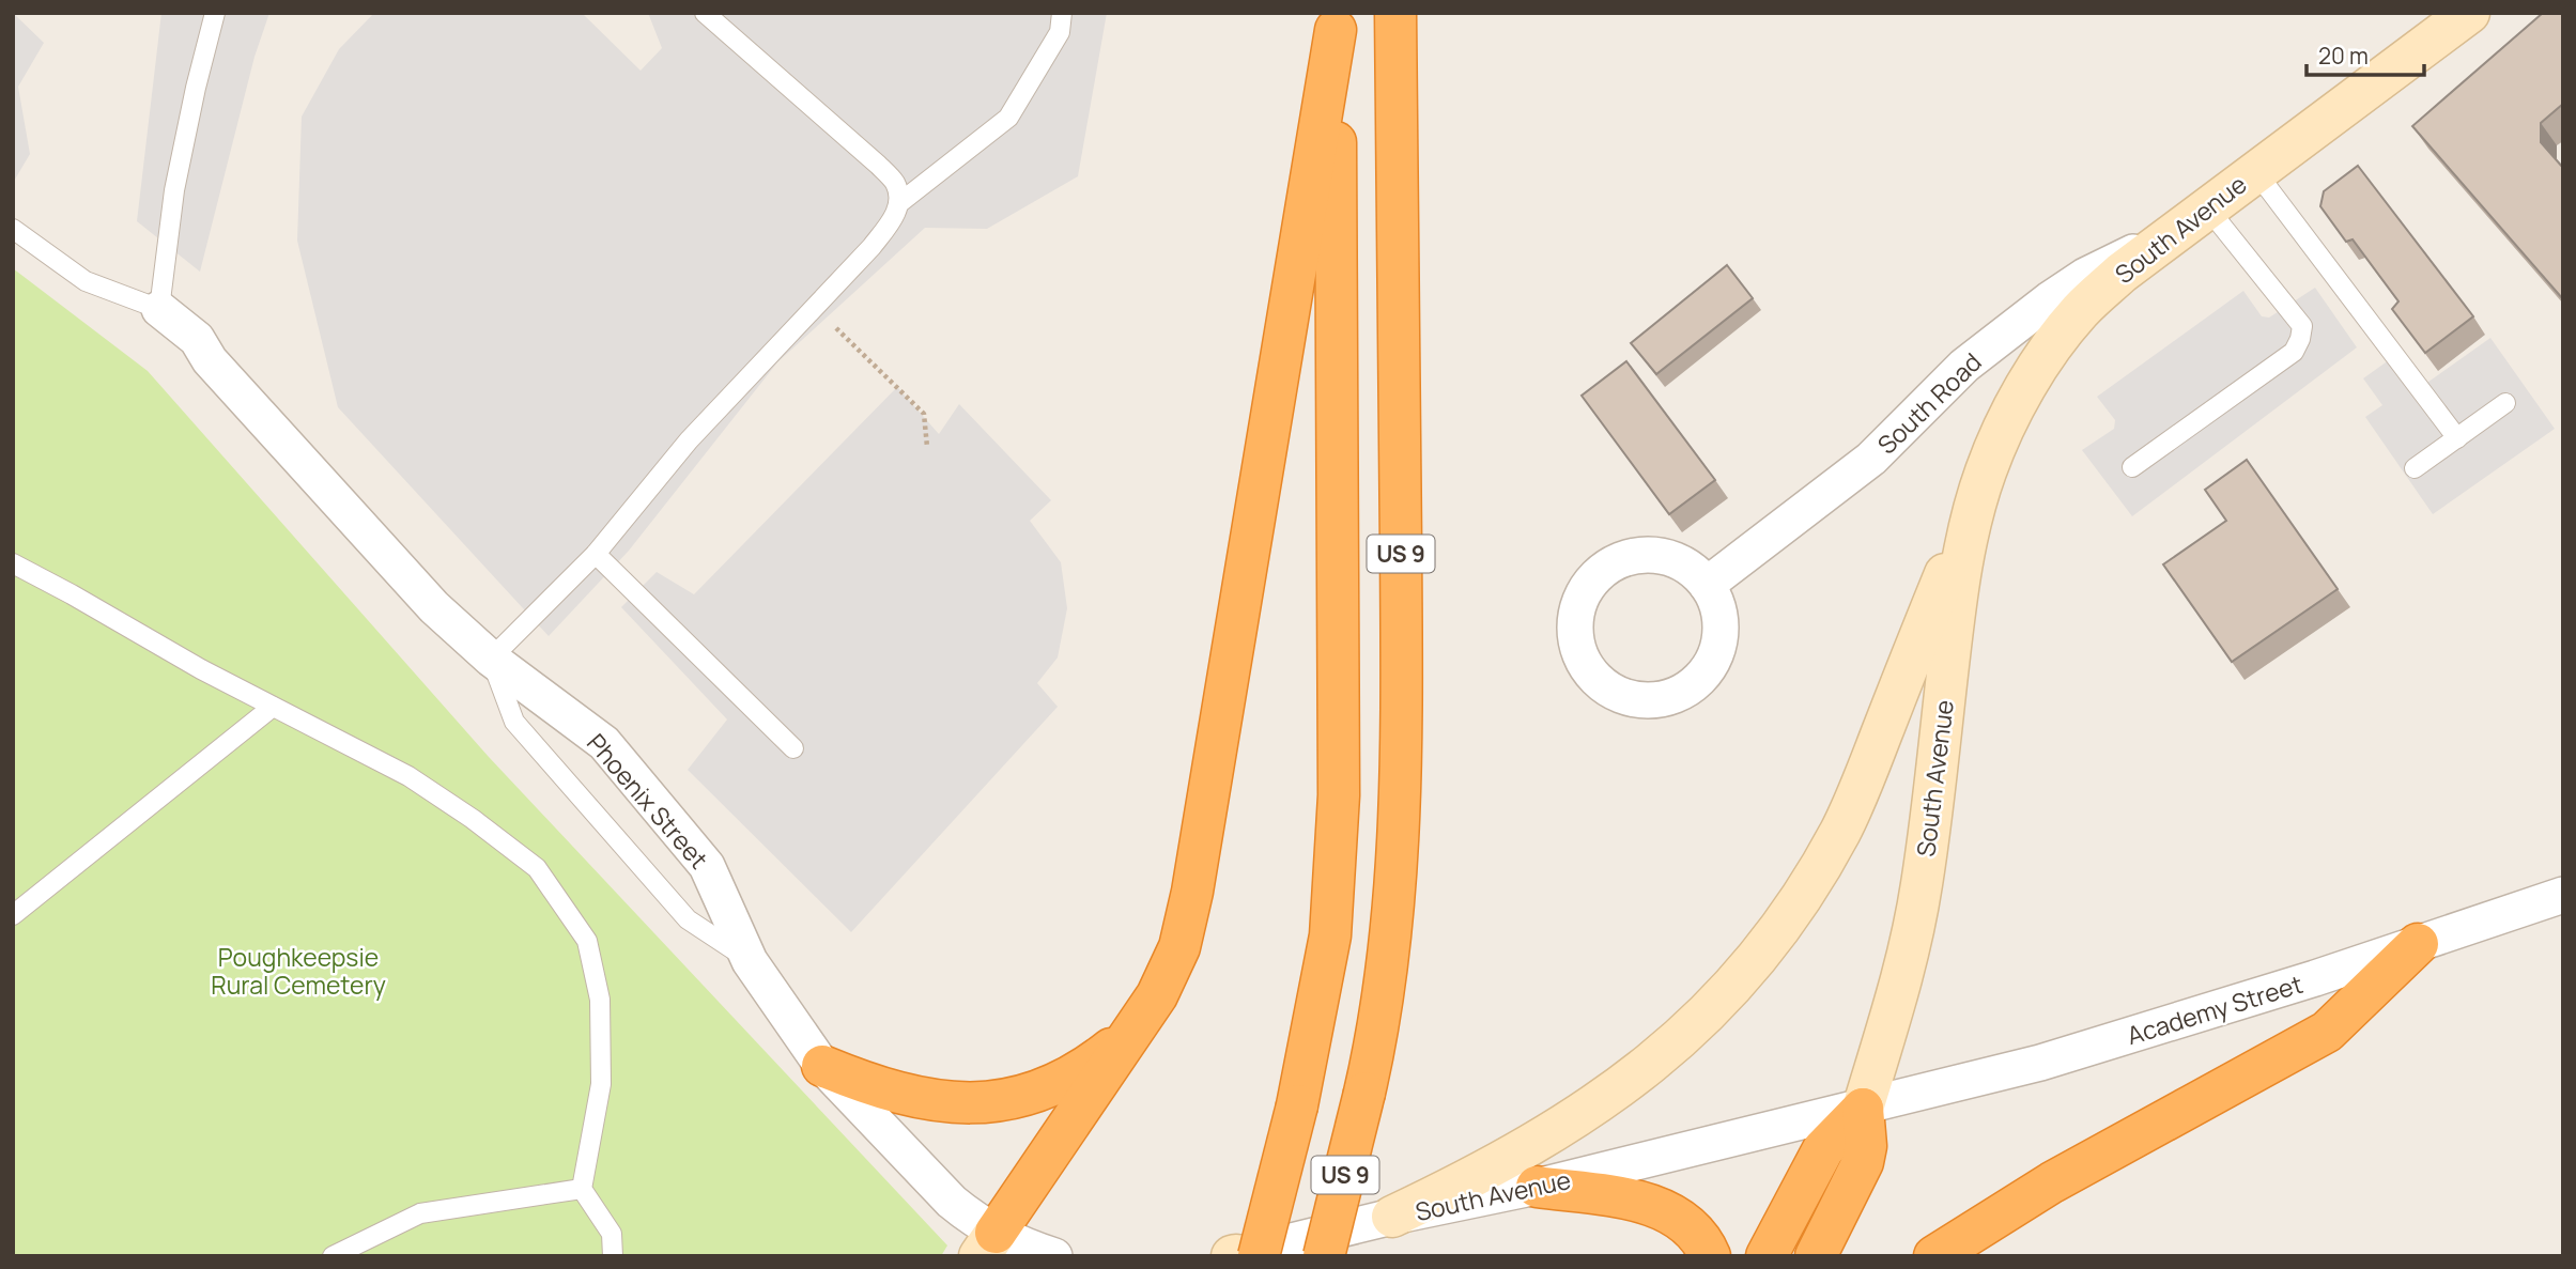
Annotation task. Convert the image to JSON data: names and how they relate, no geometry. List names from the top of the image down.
{
  "streets": {
    "highway": ["US 9"],
    "street": [
      "South Avenue",
      "South Road",
      "Phoenix Street",
      "Academy Street"
    ]
  },
  "crossings": [
    ["South Avenue", "South Road"],
    ["South Avenue", "US 9"],
    ["South Avenue", "Academy Street"]
  ],
  "parks": ["Poughkeepsie Rural Cemetery"],
  "scale_bar": "20 m"
}
